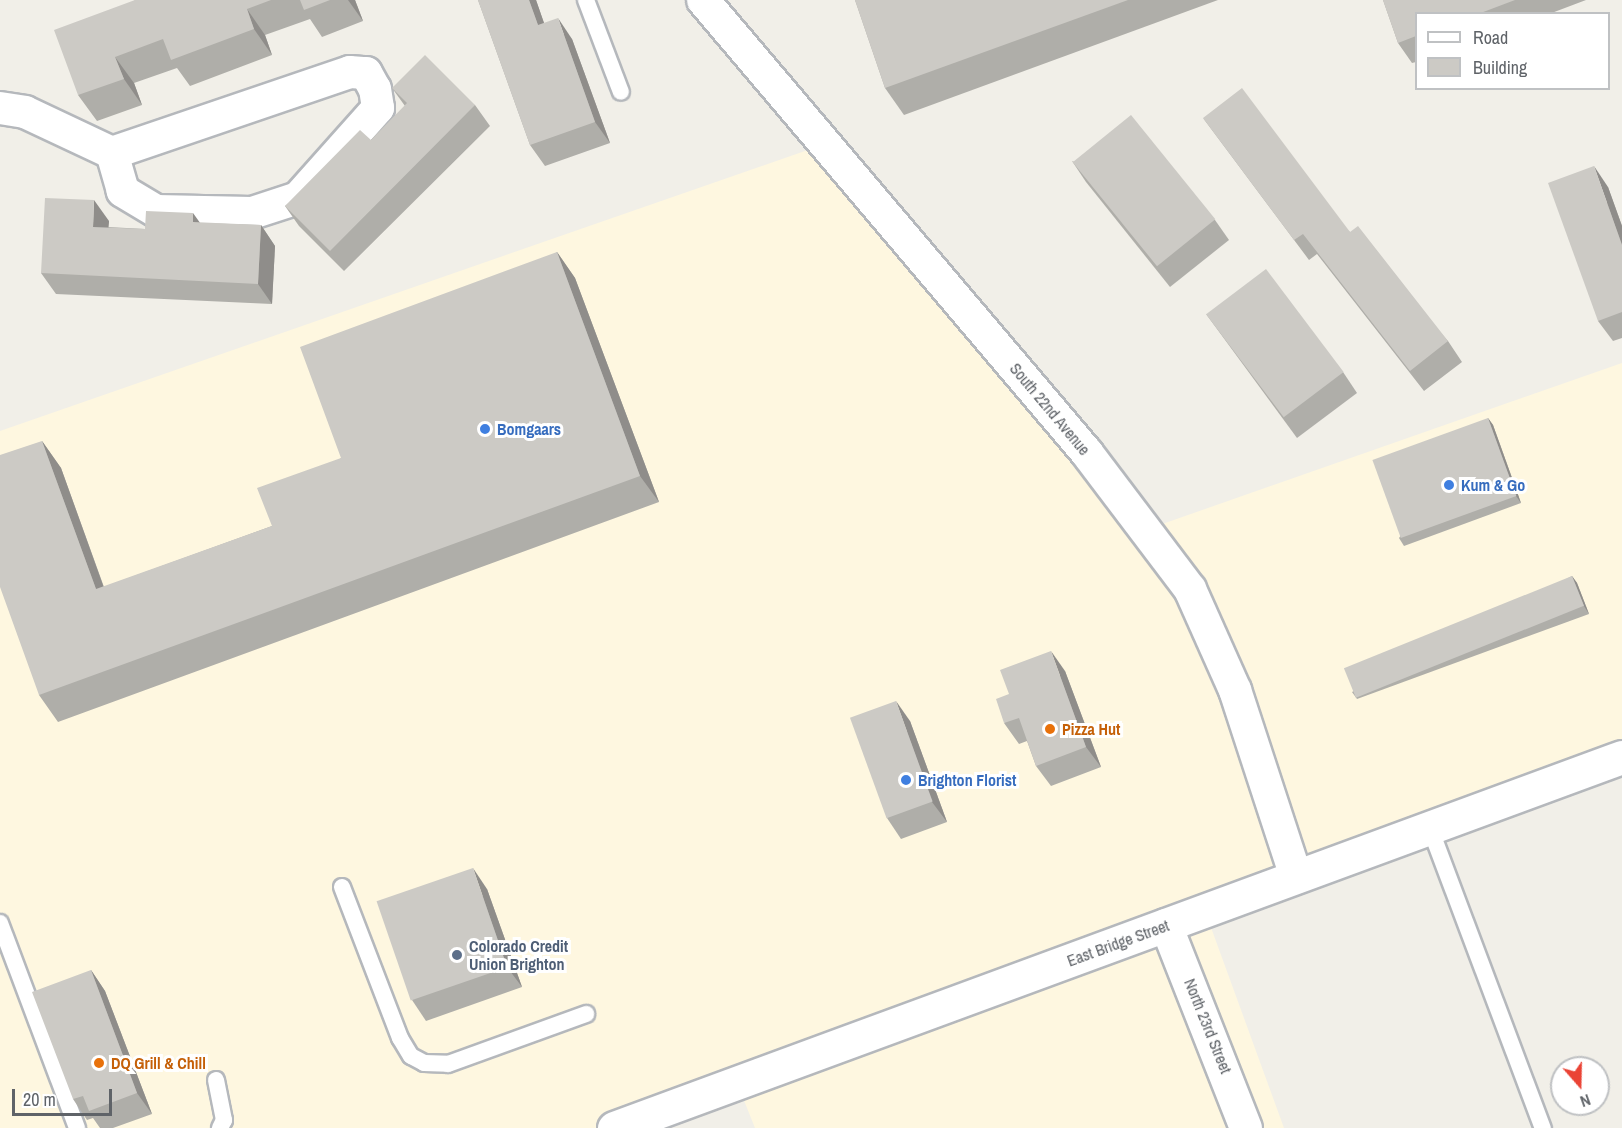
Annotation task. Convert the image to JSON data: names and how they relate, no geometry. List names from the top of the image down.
{
  "streets": {
    "main road": ["East Bridge Street"],
    "street": ["South 22nd Avenue", "North 23rd Street"]
  },
  "crossings": [
    ["South 22nd Avenue", "East Bridge Street"],
    ["East Bridge Street", "North 23rd Street"]
  ],
  "places": [
    "Bomgaars",
    "Kum & Go",
    "Pizza Hut",
    "Brighton Florist",
    "Colorado Credit Union Brighton",
    "DQ Grill & Chill"
  ],
  "legend": ["Road", "Building"],
  "scale_bar": "20 m",
  "north": "bottom"
}
